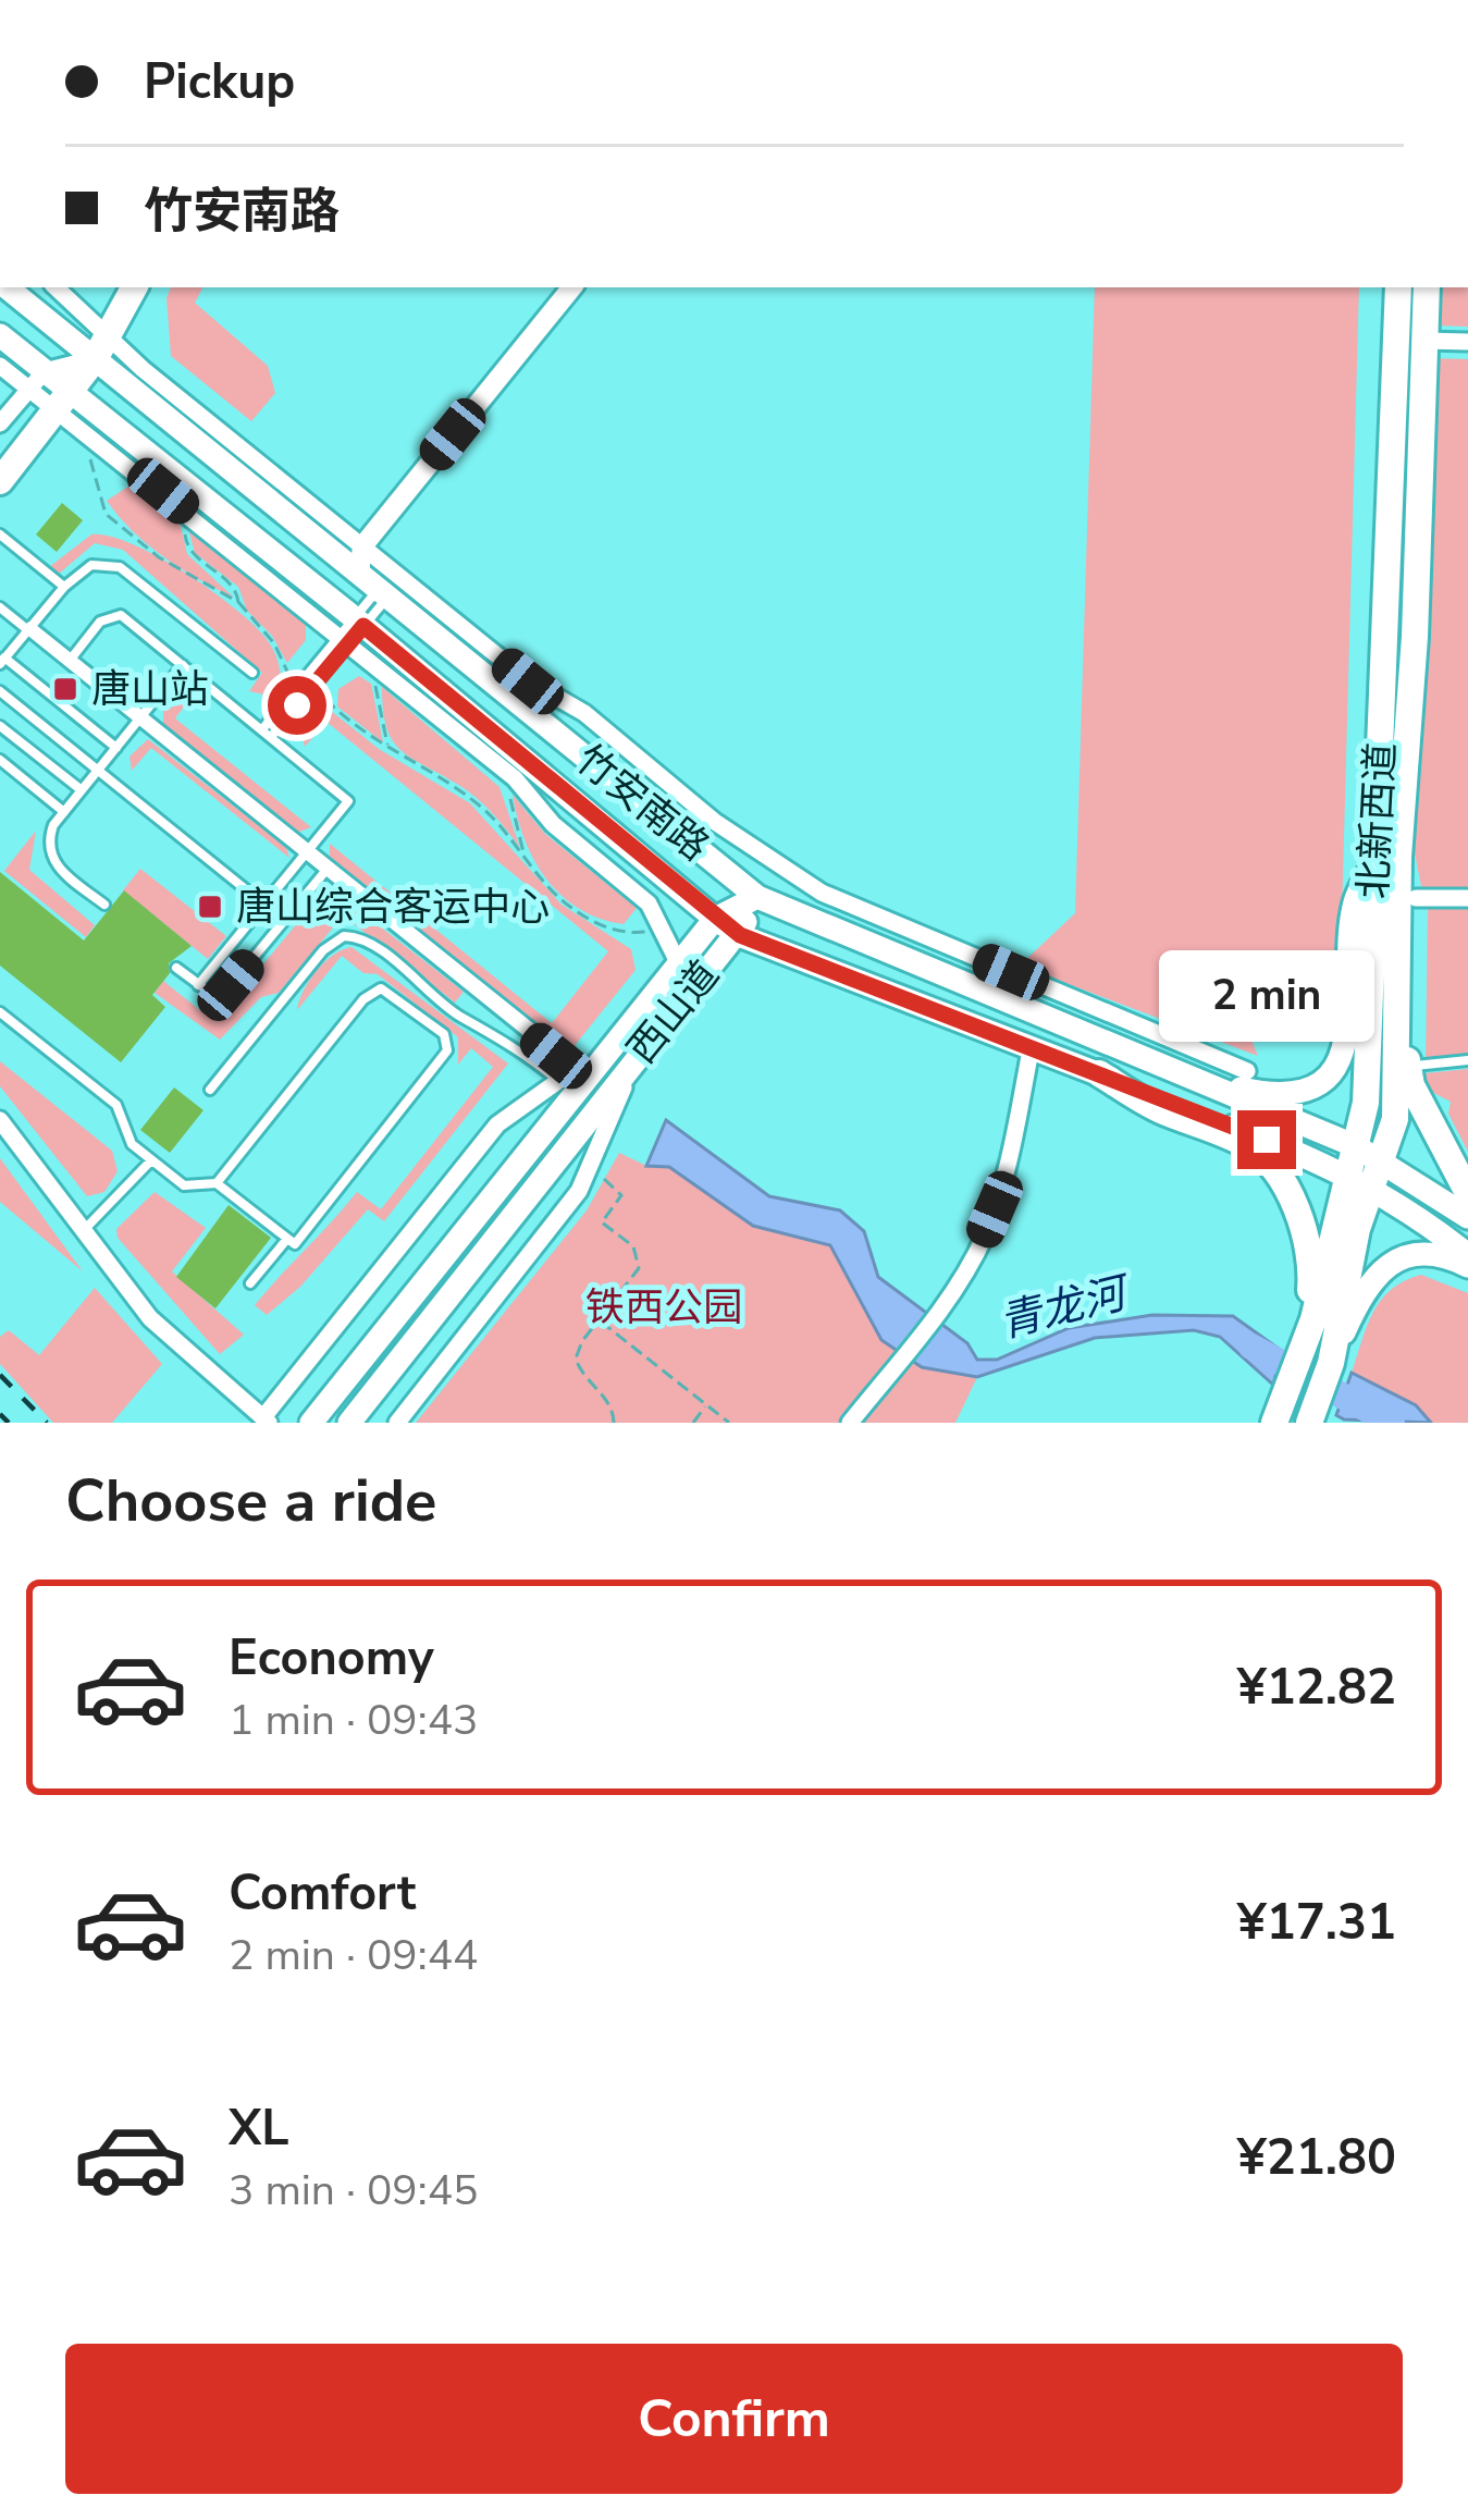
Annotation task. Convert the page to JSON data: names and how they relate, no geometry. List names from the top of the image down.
{
  "streets": {
    "main road": ["竹安南路", "北新西道", "西山道"]
  },
  "crossings": [
    ["竹安南路", "北新西道"],
    ["竹安南路", "西山道"]
  ],
  "water": ["青龙河"],
  "parks": ["铁西公园"],
  "places": {
    "transit": ["唐山站", "唐山综合客运中心"]
  },
  "page": {
    "banner": ["Pickup", "竹安南路"],
    "bubble": "2 min",
    "heading": "Choose a ride",
    "list": [
      {
        "name": "Economy",
        "note": "1 min · 09:43",
        "value": "¥12.82"
      },
      {
        "name": "Comfort",
        "note": "2 min · 09:44",
        "value": "¥17.31"
      },
      {
        "name": "XL",
        "note": "3 min · 09:45",
        "value": "¥21.80"
      }
    ],
    "buttons": "Confirm"
  }
}
